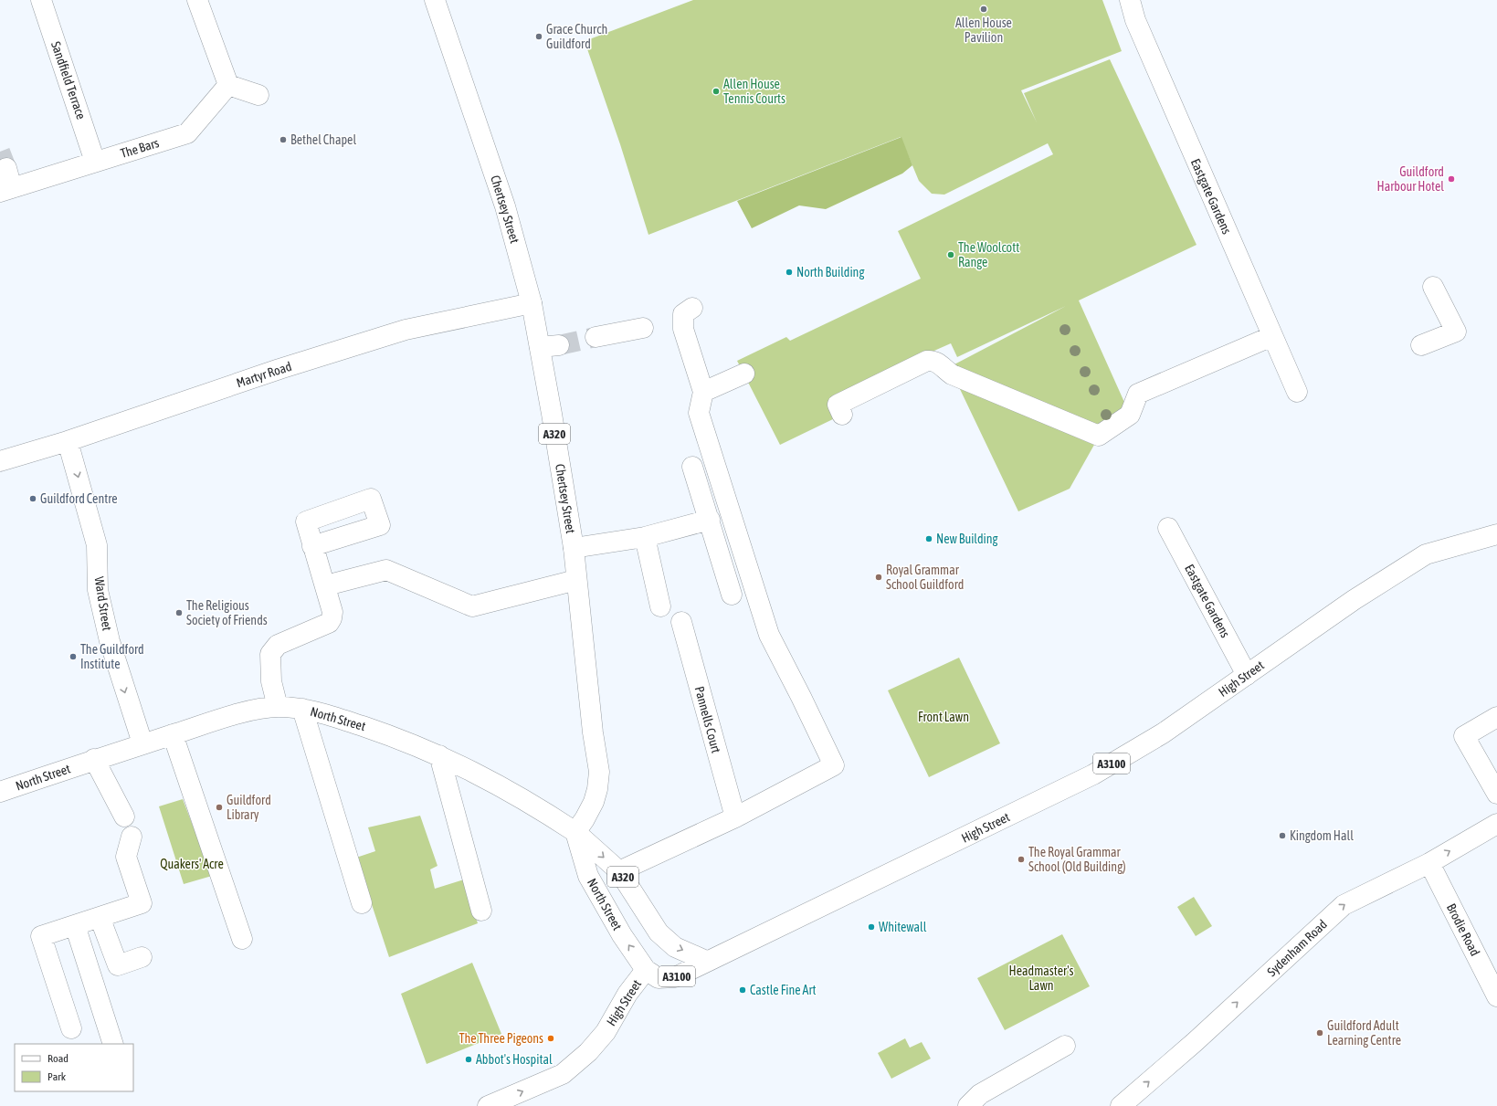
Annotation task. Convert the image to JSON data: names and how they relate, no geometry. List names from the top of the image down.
{
  "streets": {
    "street": [
      "Sandfield Terrace",
      "The Bars",
      "Eastgate Gardens",
      "Chertsey Street",
      "Martyr Road",
      "A320",
      "Ward Street",
      "High Street",
      "North Street",
      "Pannells Court",
      "A3100",
      "Brodie Road",
      "Sydenham Road"
    ]
  },
  "crossings": [
    ["Sandfield Terrace", "The Bars"],
    ["Eastgate Gardens", "High Street"],
    ["Chertsey Street", "Martyr Road"],
    ["Chertsey Street", "North Street"],
    ["Martyr Road", "Ward Street"],
    ["Ward Street", "North Street"],
    ["High Street", "North Street"],
    ["Brodie Road", "Sydenham Road"]
  ],
  "one_way": ["Ward Street", "Sydenham Road"],
  "parks": ["Front Lawn", "Quakers' Acre", "Headmaster's Lawn"],
  "places": [
    "Allen House Pavilion",
    "Grace Church Guildford",
    "Allen House Tennis Courts",
    "Bethel Chapel",
    "Guildford Harbour Hotel",
    "The Woolcott Range",
    "North Building",
    "Guildford Centre",
    "New Building",
    "Royal Grammar School Guildford",
    "The Religious Society of Friends",
    "The Guildford Institute",
    "Guildford Library",
    "Kingdom Hall",
    "The Royal Grammar School (Old Building)",
    "Whitewall",
    "Castle Fine Art",
    "Guildford Adult Learning Centre",
    "The Three Pigeons",
    "Abbot's Hospital"
  ],
  "legend": ["Road", "Park"]
}
